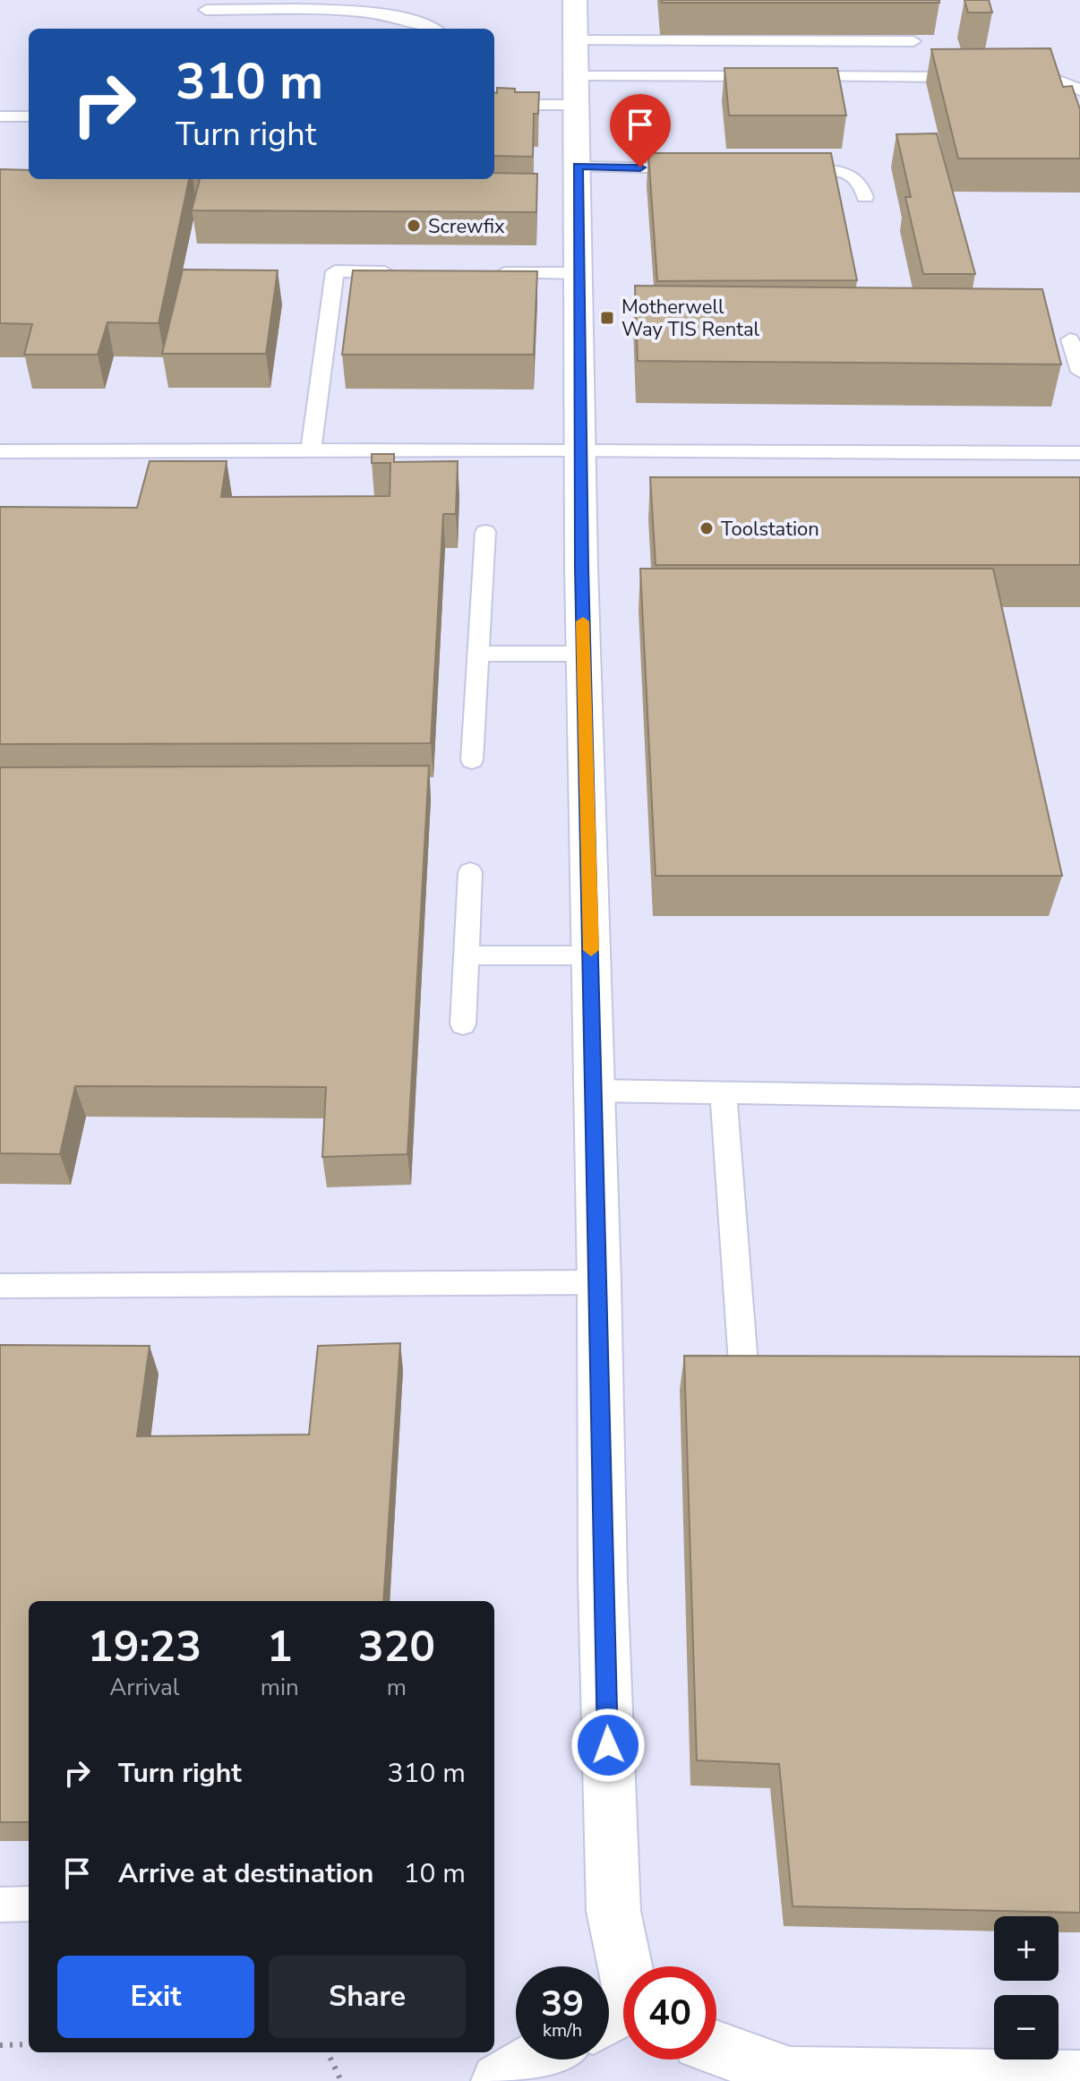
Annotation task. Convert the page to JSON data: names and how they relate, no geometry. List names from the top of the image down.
{
  "places": {
    "other": ["Screwfix", "Toolstation"],
    "transit": ["Motherwell Way TIS Rental"]
  },
  "page": {
    "turn": ["310 m", "Turn right"],
    "eta": [
      "19:23",
      "Arrival",
      "1",
      "min",
      "320",
      "m"
    ],
    "list": [
      {
        "name": "Turn right",
        "value": "310 m"
      },
      {
        "name": "Arrive at destination",
        "value": "10 m"
      }
    ],
    "map_buttons": ["+", "−"],
    "buttons": ["Exit", "Share"],
    "speed": "39 km/h",
    "limit": "40"
  }
}
